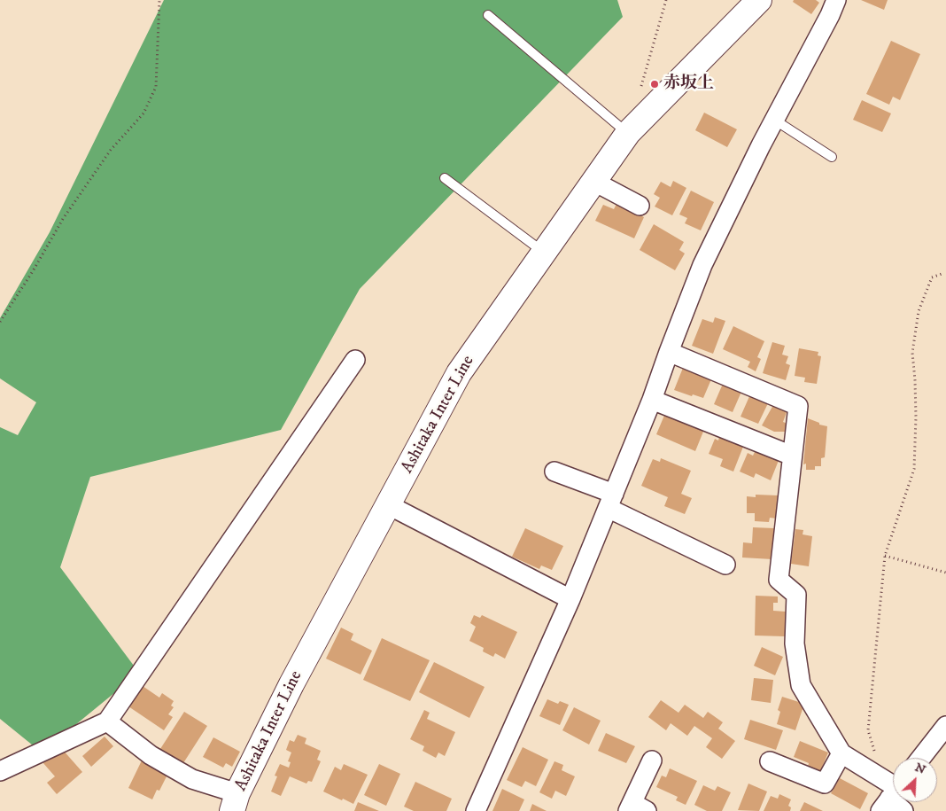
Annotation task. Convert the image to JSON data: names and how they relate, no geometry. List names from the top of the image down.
{
  "streets": {
    "main road": ["Ashitaka Inter Line"]
  },
  "places": ["赤坂上"],
  "north": "top right"
}
